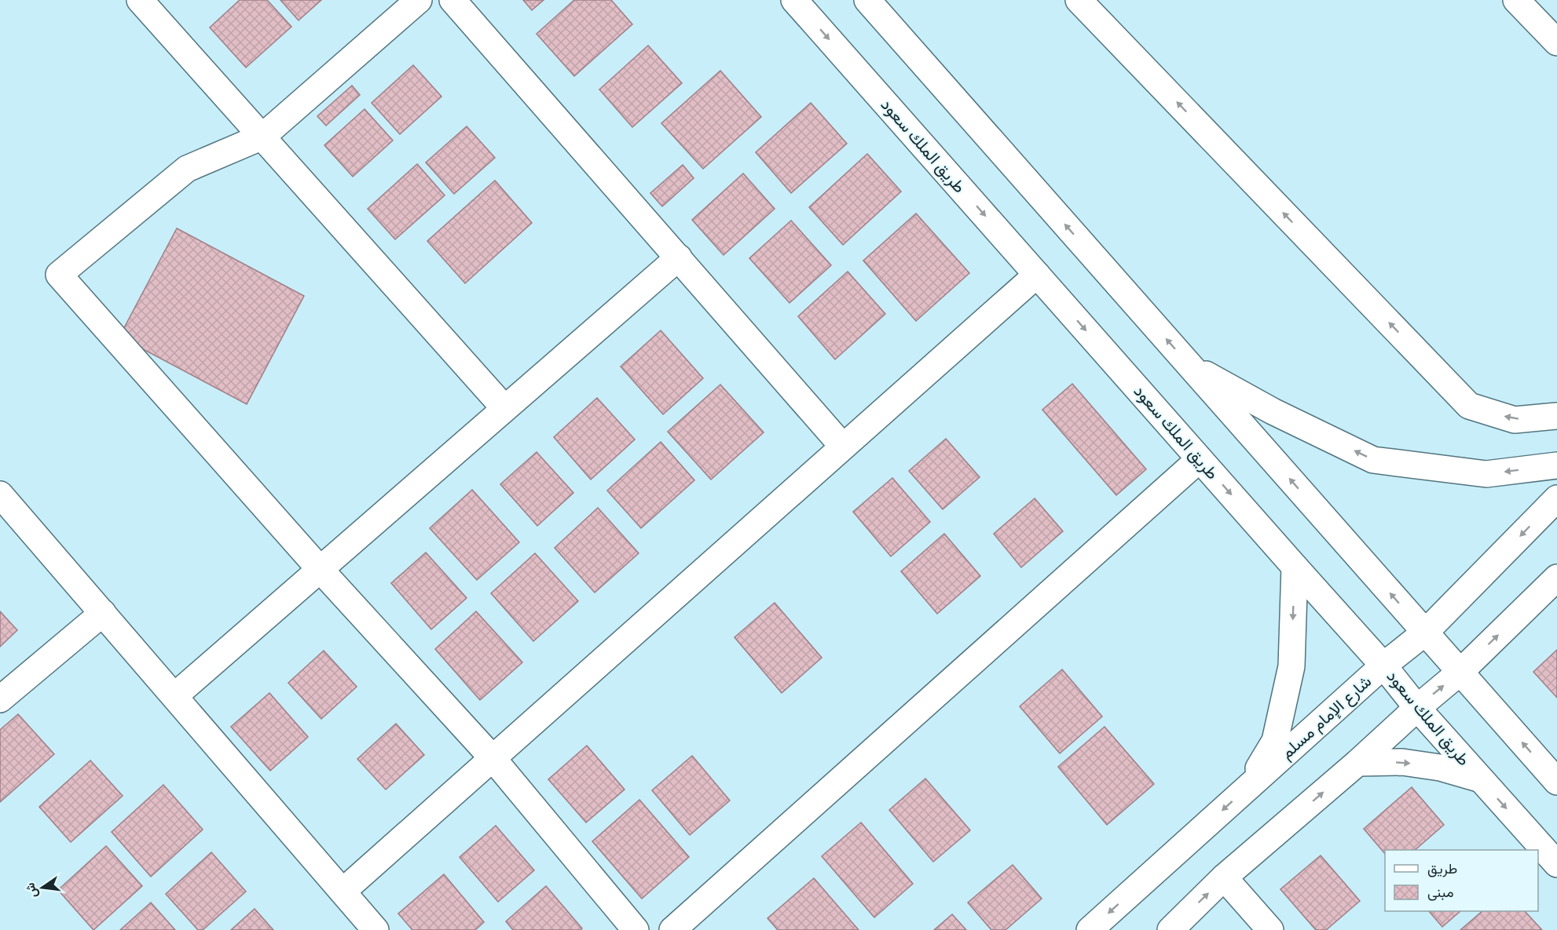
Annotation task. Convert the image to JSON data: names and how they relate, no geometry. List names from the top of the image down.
{
  "streets": {
    "street": ["طريق الملك سعود", "شارع الإمام مسلم"]
  },
  "crossings": [
    ["طريق الملك سعود", "شارع الإمام مسلم"]
  ],
  "legend": ["طريق", "مبنى"],
  "north": "left"
}
